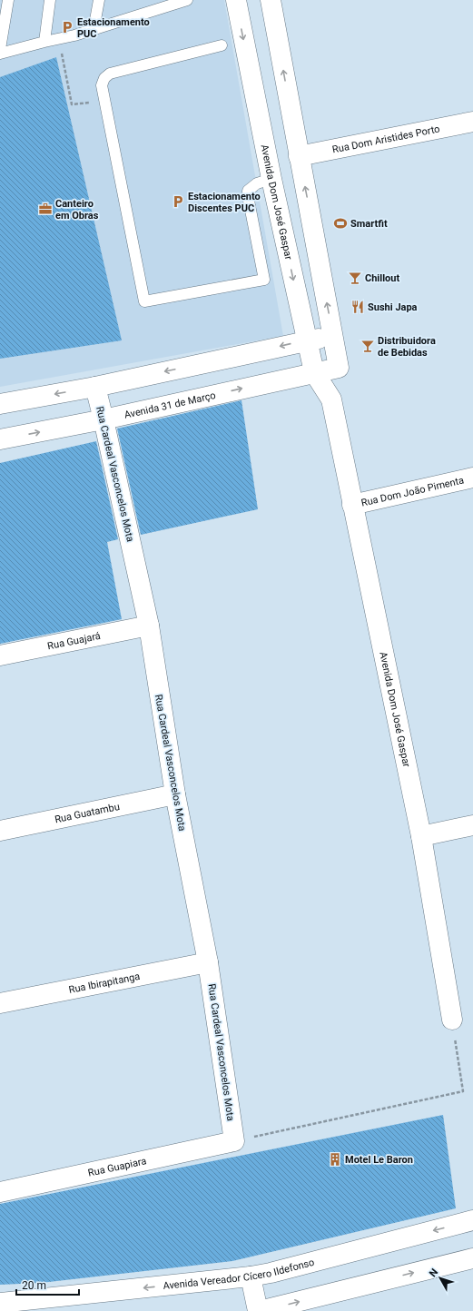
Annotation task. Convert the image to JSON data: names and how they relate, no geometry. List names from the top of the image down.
{
  "streets": {
    "street": [
      "Rua Dom Aristides Porto",
      "Avenida Dom José Gaspar",
      "Avenida 31 de Março",
      "Rua Cardeal Vasconcelos Mota",
      "Rua Dom João Pimenta",
      "Rua Guajará",
      "Rua Guatambu",
      "Rua Ibirapitanga",
      "Rua Guapiara",
      "Avenida Vereador Cícero Ildefonso"
    ]
  },
  "crossings": [
    ["Rua Dom Aristides Porto", "Avenida Dom José Gaspar"],
    ["Avenida Dom José Gaspar", "Avenida 31 de Março"],
    ["Avenida Dom José Gaspar", "Rua Dom João Pimenta"],
    ["Avenida 31 de Março", "Rua Cardeal Vasconcelos Mota"],
    ["Rua Cardeal Vasconcelos Mota", "Rua Guajará"],
    ["Rua Cardeal Vasconcelos Mota", "Rua Guatambu"],
    ["Rua Cardeal Vasconcelos Mota", "Rua Ibirapitanga"],
    ["Rua Cardeal Vasconcelos Mota", "Rua Guapiara"]
  ],
  "places": {
    "parking": ["Estacionamento PUC", "Estacionamento Discentes PUC"],
    "office": ["Canteiro em Obras"],
    "sports": ["Smartfit"],
    "bar": ["Chillout", "Distribuidora de Bebidas"],
    "restaurant": ["Sushi Japa"],
    "building": ["Motel Le Baron"]
  },
  "scale_bar": "20 m",
  "north": "top left"
}
